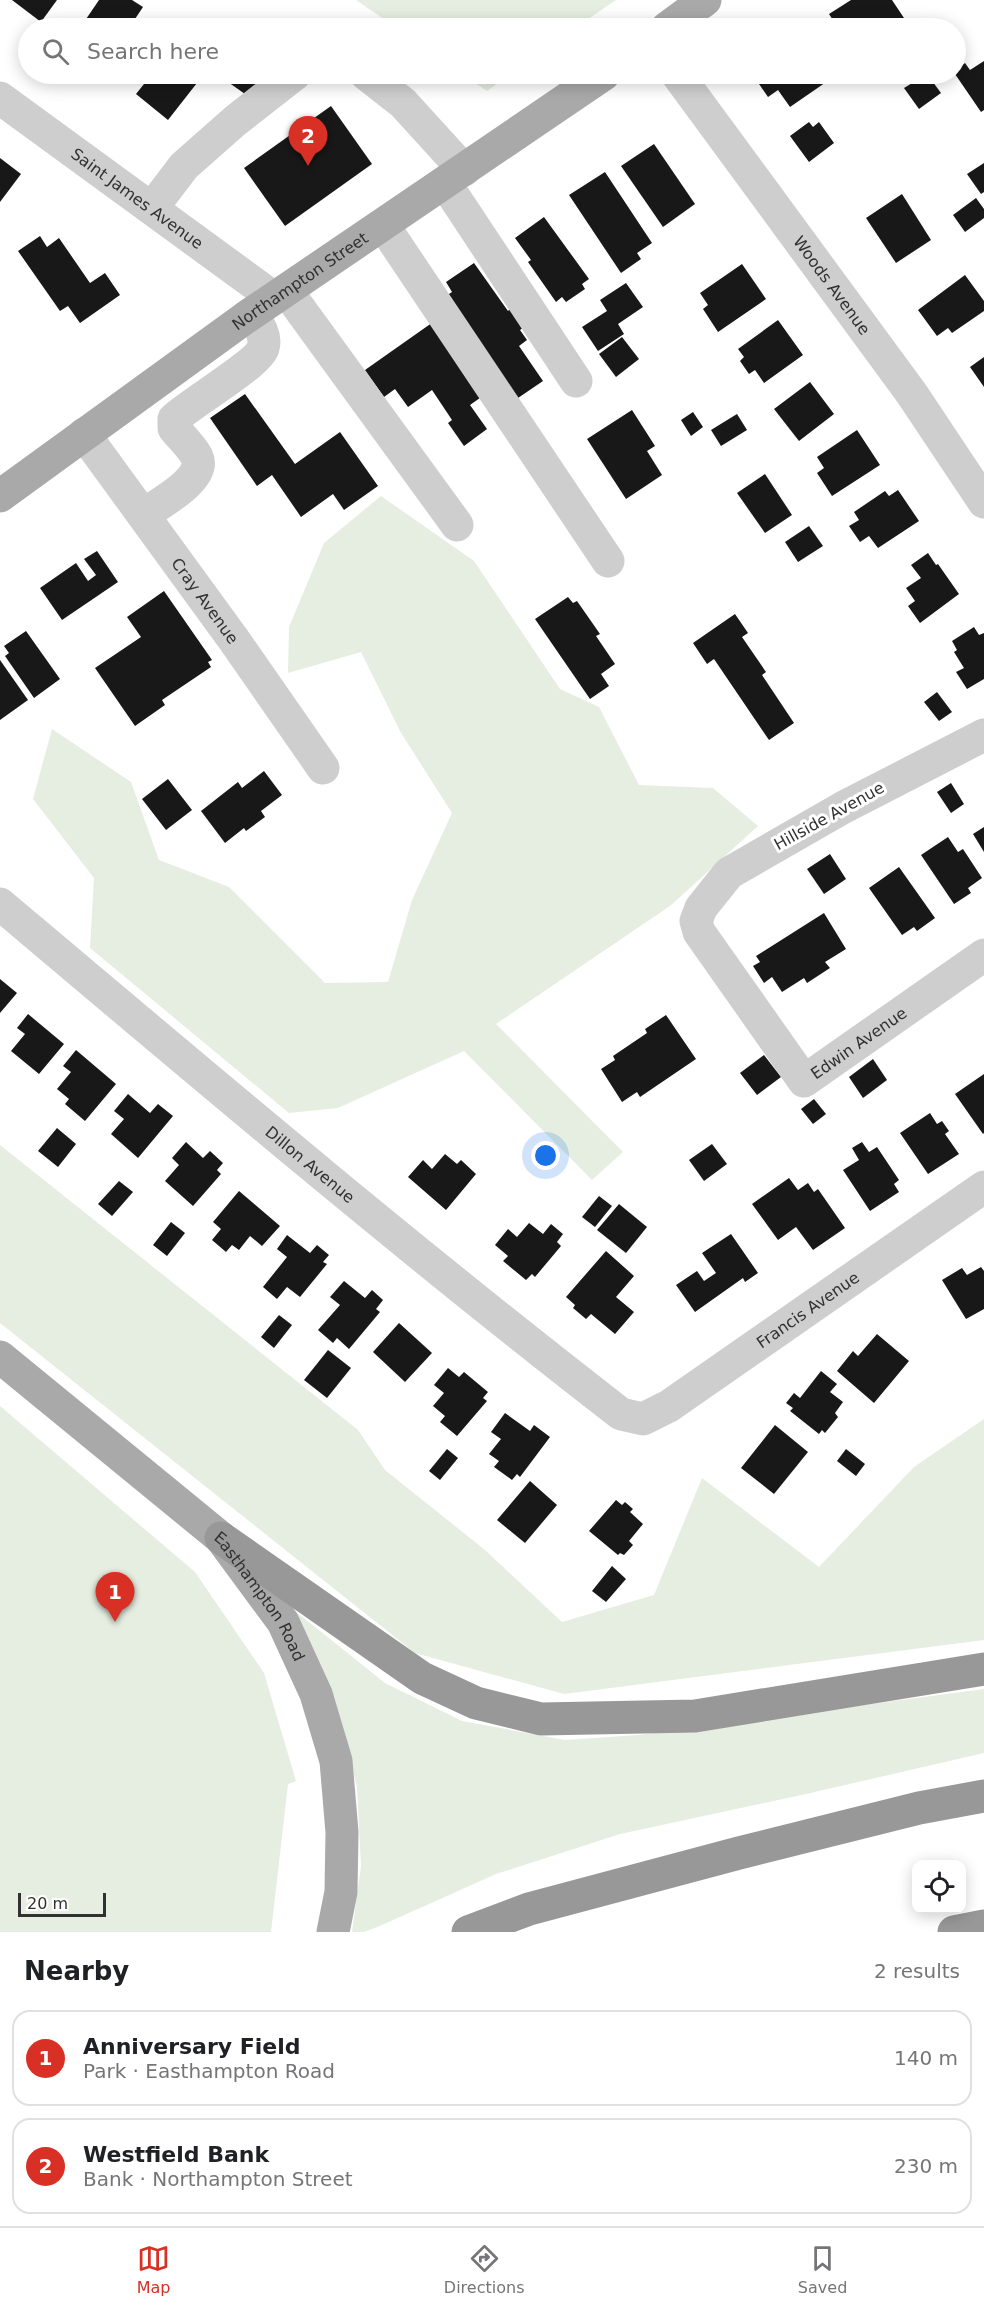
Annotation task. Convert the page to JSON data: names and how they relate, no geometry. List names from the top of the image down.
{
  "streets": {
    "main road": ["Northampton Street", "Easthampton Road"],
    "street": [
      "Saint James Avenue",
      "Woods Avenue",
      "Cray Avenue",
      "Hillside Avenue",
      "Edwin Avenue",
      "Dillon Avenue",
      "Francis Avenue"
    ]
  },
  "crossings": [
    ["Saint James Avenue", "Northampton Street"],
    ["Northampton Street", "Cray Avenue"],
    ["Hillside Avenue", "Edwin Avenue"],
    ["Dillon Avenue", "Francis Avenue"]
  ],
  "scale_bar": "20 m",
  "page": {
    "search": "Search here",
    "pins": ["2", "1"],
    "scale": "20 m",
    "heading": ["Nearby", "2 results"],
    "list": [
      {
        "mark": "1",
        "name": "Anniversary Field",
        "note": "Park · Easthampton Road",
        "value": "140 m"
      },
      {
        "mark": "2",
        "name": "Westfield Bank",
        "note": "Bank · Northampton Street",
        "value": "230 m"
      }
    ],
    "nav": ["Map", "Directions", "Saved"]
  }
}
